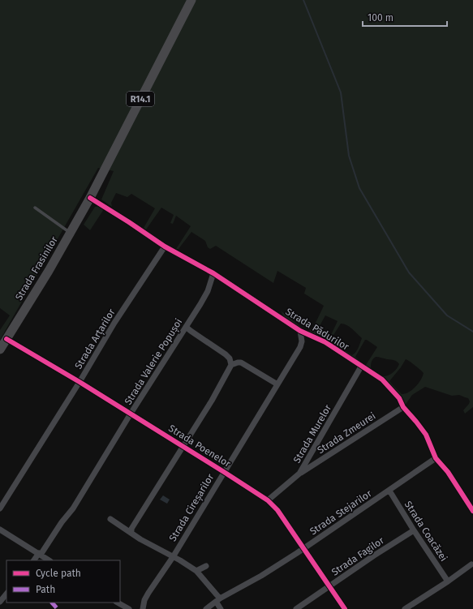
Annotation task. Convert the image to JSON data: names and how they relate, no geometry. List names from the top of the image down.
{
  "streets": {
    "main road": ["R14.1", "Strada Frasinilor"],
    "street": [
      "Strada Pădurilor",
      "Strada Arțarilor",
      "Strada Valerie Popușoi",
      "Strada Zmeurei",
      "Strada Murelor",
      "Strada Poenelor",
      "Strada Cireșarilor",
      "Strada Stejarilor",
      "Strada Coacăzei",
      "Strada Fagilor"
    ]
  },
  "crossings": [
    ["R14.1", "Strada Frasinilor"],
    ["R14.1", "Strada Pădurilor"],
    ["Strada Frasinilor", "Strada Pădurilor"],
    ["Strada Frasinilor", "Strada Poenelor"],
    ["Strada Pădurilor", "Strada Arțarilor"],
    ["Strada Pădurilor", "Strada Valerie Popușoi"],
    ["Strada Pădurilor", "Strada Zmeurei"],
    ["Strada Pădurilor", "Strada Murelor"],
    ["Strada Pădurilor", "Strada Cireșarilor"],
    ["Strada Pădurilor", "Strada Stejarilor"],
    ["Strada Arțarilor", "Strada Poenelor"],
    ["Strada Valerie Popușoi", "Strada Poenelor"],
    ["Strada Zmeurei", "Strada Murelor"],
    ["Strada Murelor", "Strada Poenelor"],
    ["Strada Poenelor", "Strada Cireșarilor"],
    ["Strada Poenelor", "Strada Stejarilor"],
    ["Strada Poenelor", "Strada Fagilor"],
    ["Strada Stejarilor", "Strada Coacăzei"],
    ["Strada Coacăzei", "Strada Fagilor"]
  ],
  "legend": ["Cycle path", "Path"],
  "scale_bar": "100 m"
}
